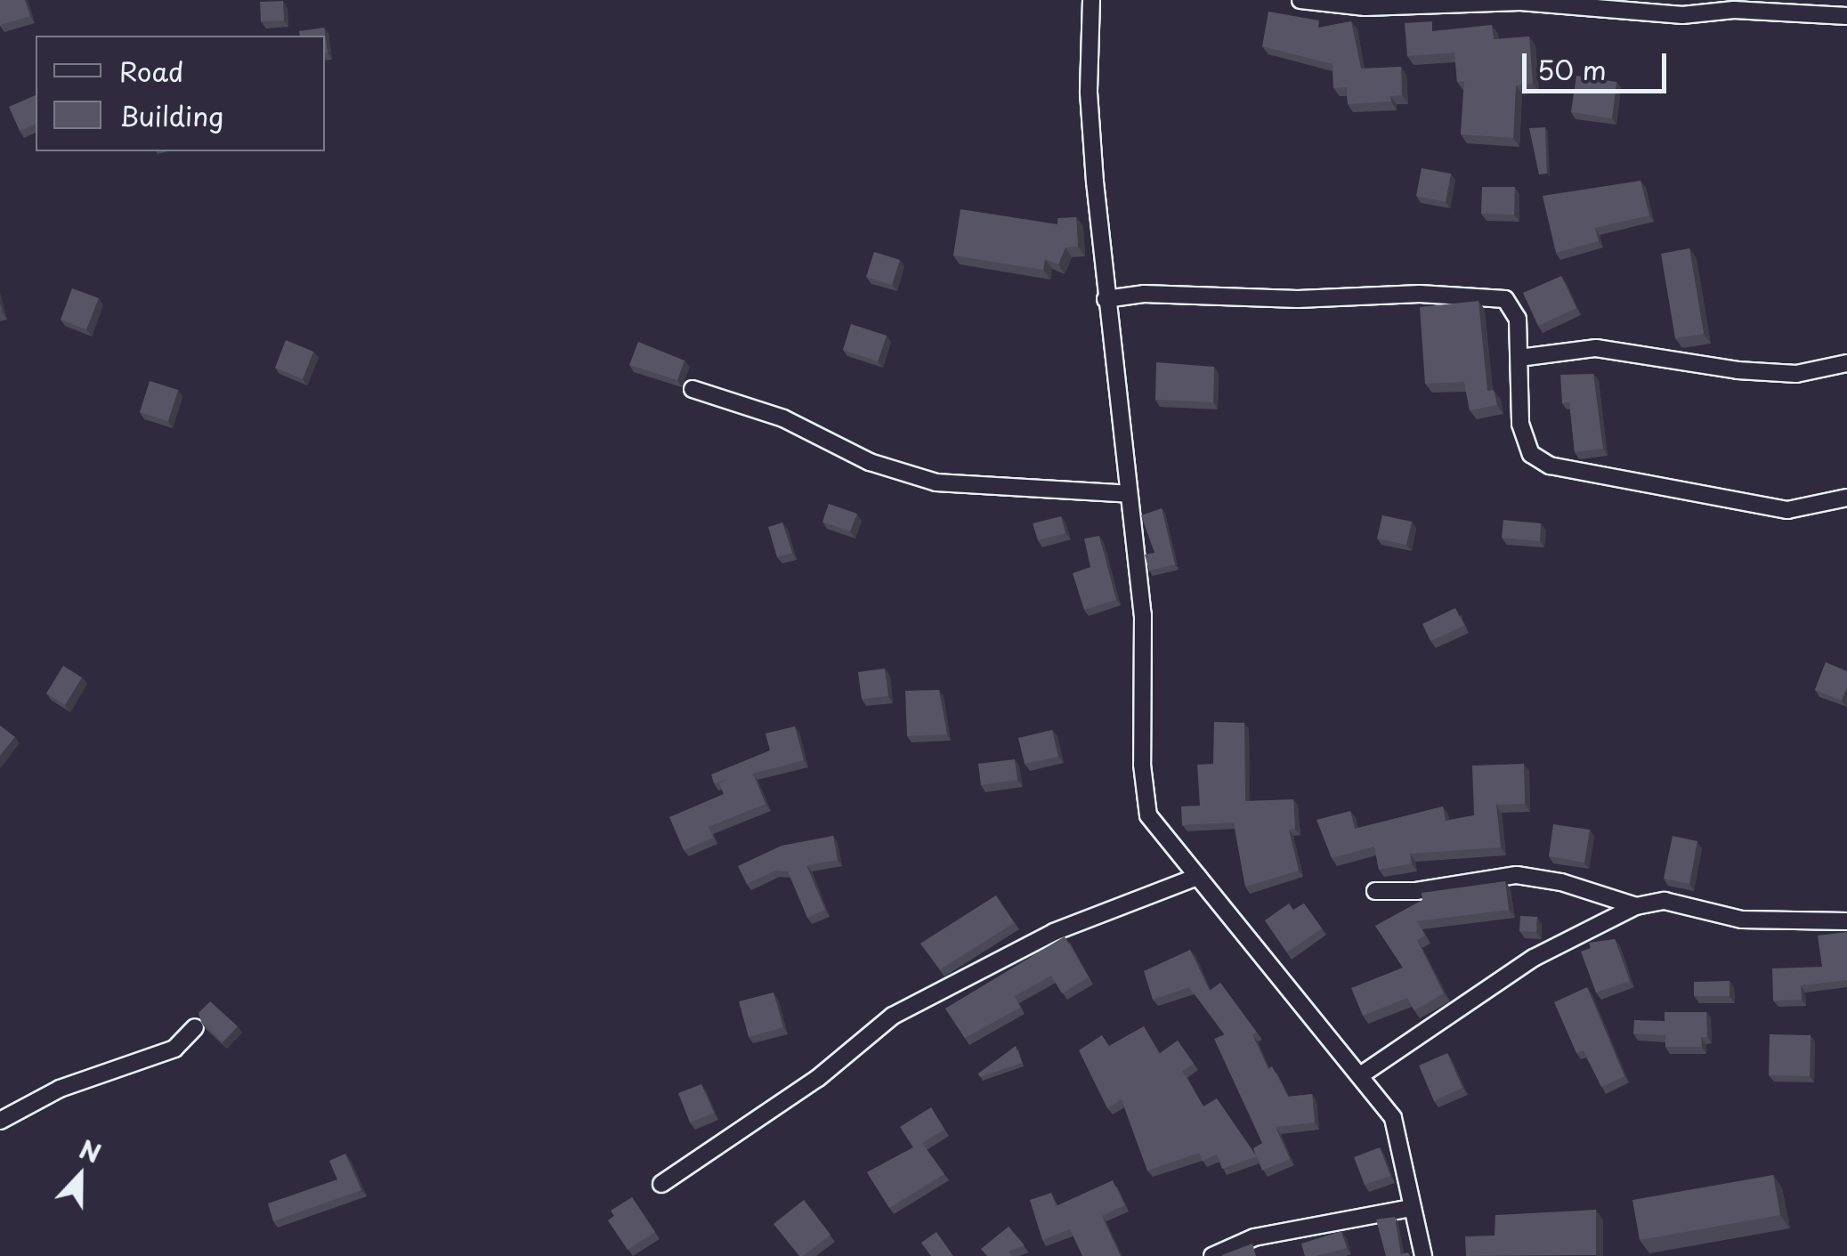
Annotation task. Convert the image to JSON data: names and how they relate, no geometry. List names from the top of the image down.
{
  "legend": ["Road", "Building"],
  "scale_bar": "50 m",
  "north": "top"
}
